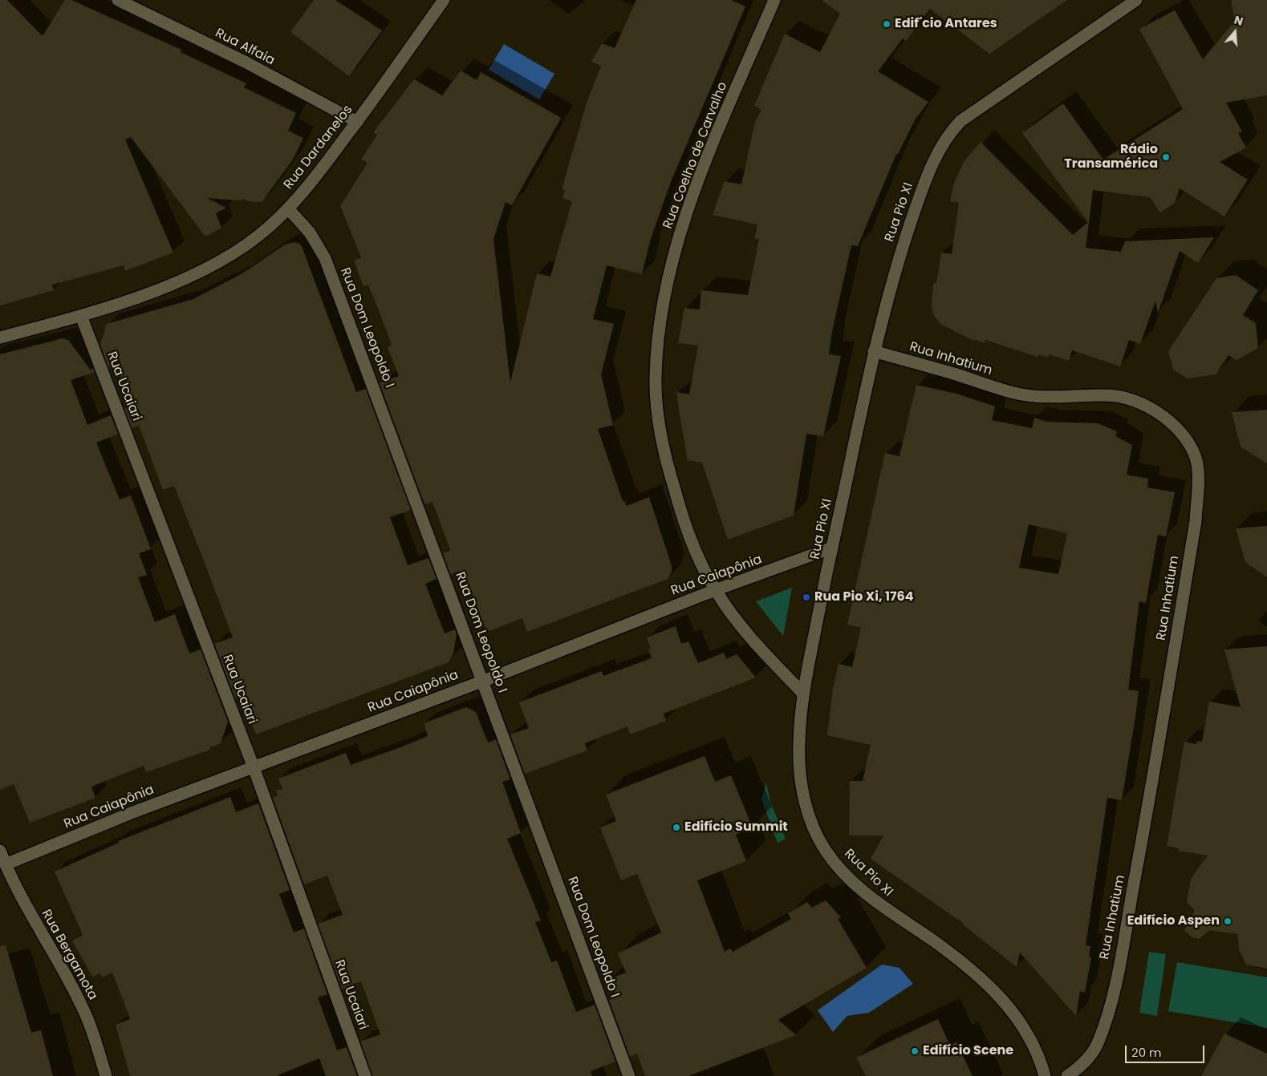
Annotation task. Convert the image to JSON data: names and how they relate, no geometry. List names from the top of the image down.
{
  "streets": {
    "street": [
      "Rua Alfaia",
      "Rua Dardanelos",
      "Rua Coelho de Carvalho",
      "Rua Pio XI",
      "Rua Dom Leopoldo I",
      "Rua Inhatium",
      "Rua Ucaiari",
      "Rua Caiapônia",
      "Rua Bergamota"
    ]
  },
  "crossings": [
    ["Rua Alfaia", "Rua Dardanelos"],
    ["Rua Dardanelos", "Rua Dom Leopoldo I"],
    ["Rua Dardanelos", "Rua Ucaiari"],
    ["Rua Coelho de Carvalho", "Rua Pio XI"],
    ["Rua Coelho de Carvalho", "Rua Caiapônia"],
    ["Rua Pio XI", "Rua Inhatium"],
    ["Rua Pio XI", "Rua Caiapônia"],
    ["Rua Dom Leopoldo I", "Rua Caiapônia"],
    ["Rua Ucaiari", "Rua Caiapônia"],
    ["Rua Caiapônia", "Rua Bergamota"]
  ],
  "places": [
    "Edif´cio Antares",
    "Rádio Transamérica",
    "Rua Pio Xi, 1764",
    "Edifício Summit",
    "Edifício Aspen",
    "Edifício Scene"
  ],
  "scale_bar": "20 m",
  "north": "top"
}
